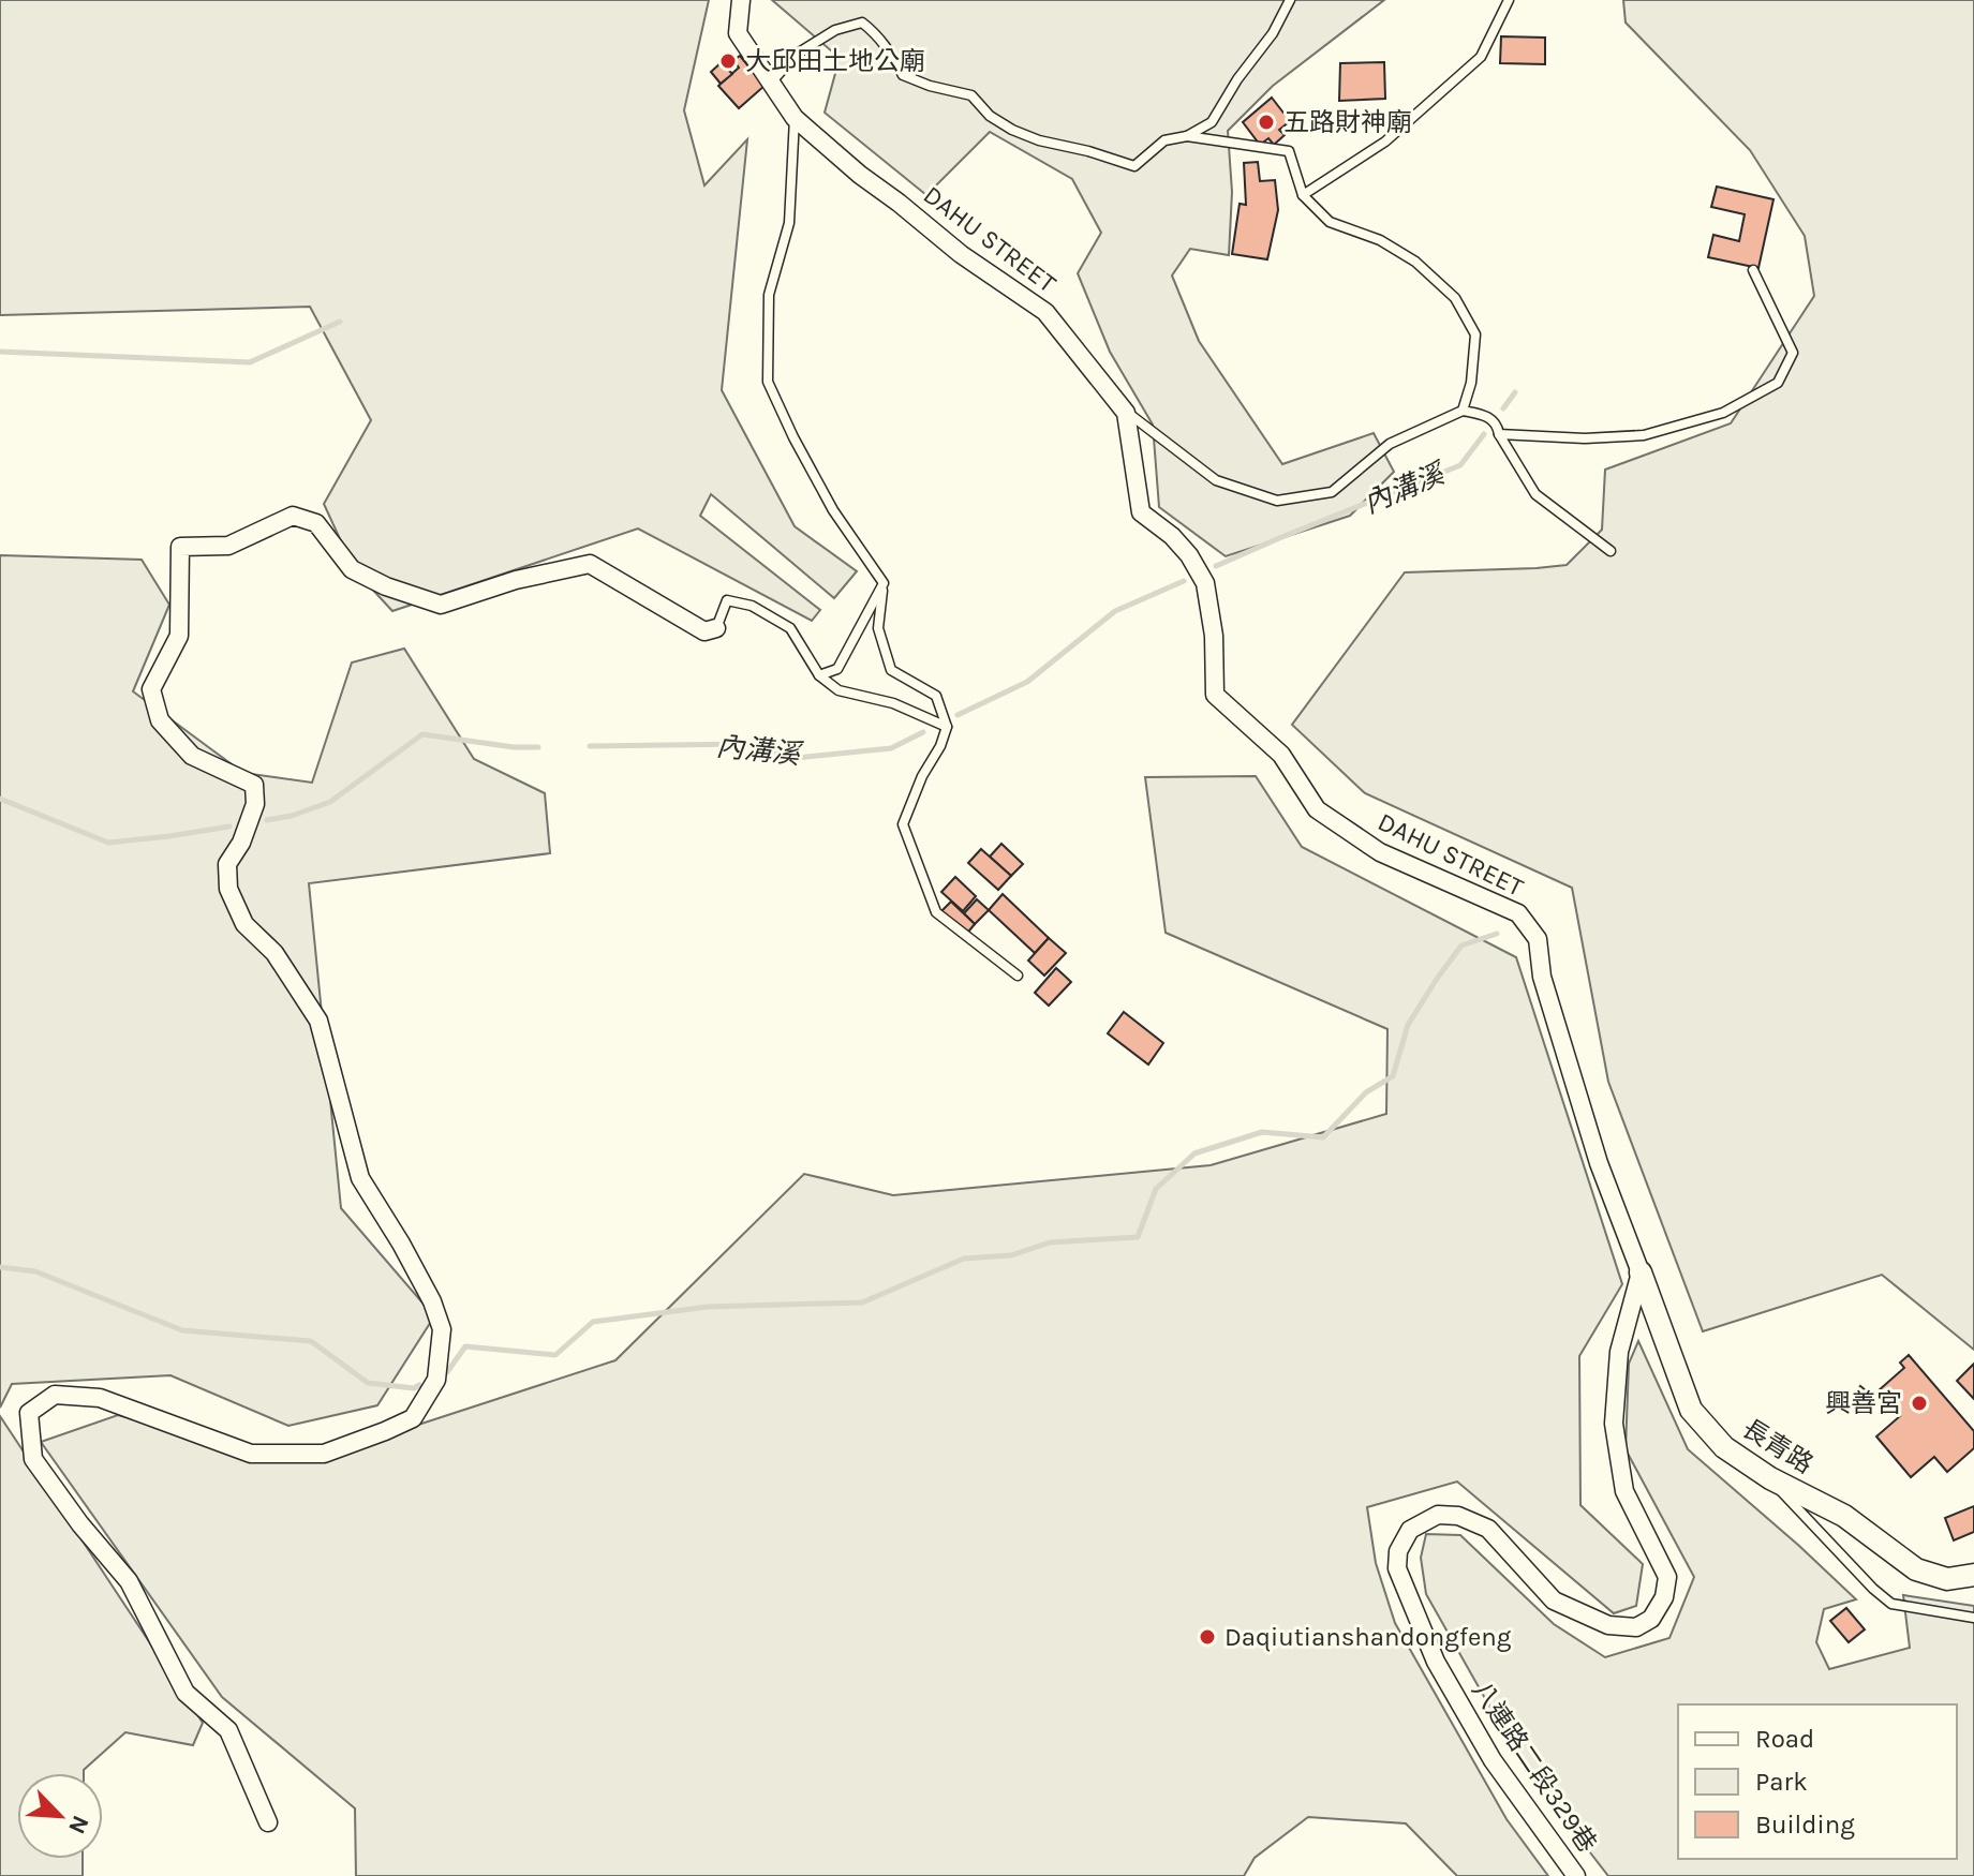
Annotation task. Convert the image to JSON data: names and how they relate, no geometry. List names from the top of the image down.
{
  "streets": {
    "street": ["DAHU STREET", "長青路", "八連路二段329巷"]
  },
  "crossings": [
    ["DAHU STREET", "長青路"],
    ["DAHU STREET", "八連路二段329巷"],
    ["長青路", "八連路二段329巷"]
  ],
  "water": ["內溝溪"],
  "places": [
    "大邱田土地公廟",
    "五路財神廟",
    "興善宮",
    "Daqiutianshandongfeng"
  ],
  "legend": ["Road", "Park", "Building"],
  "north": "bottom right"
}
